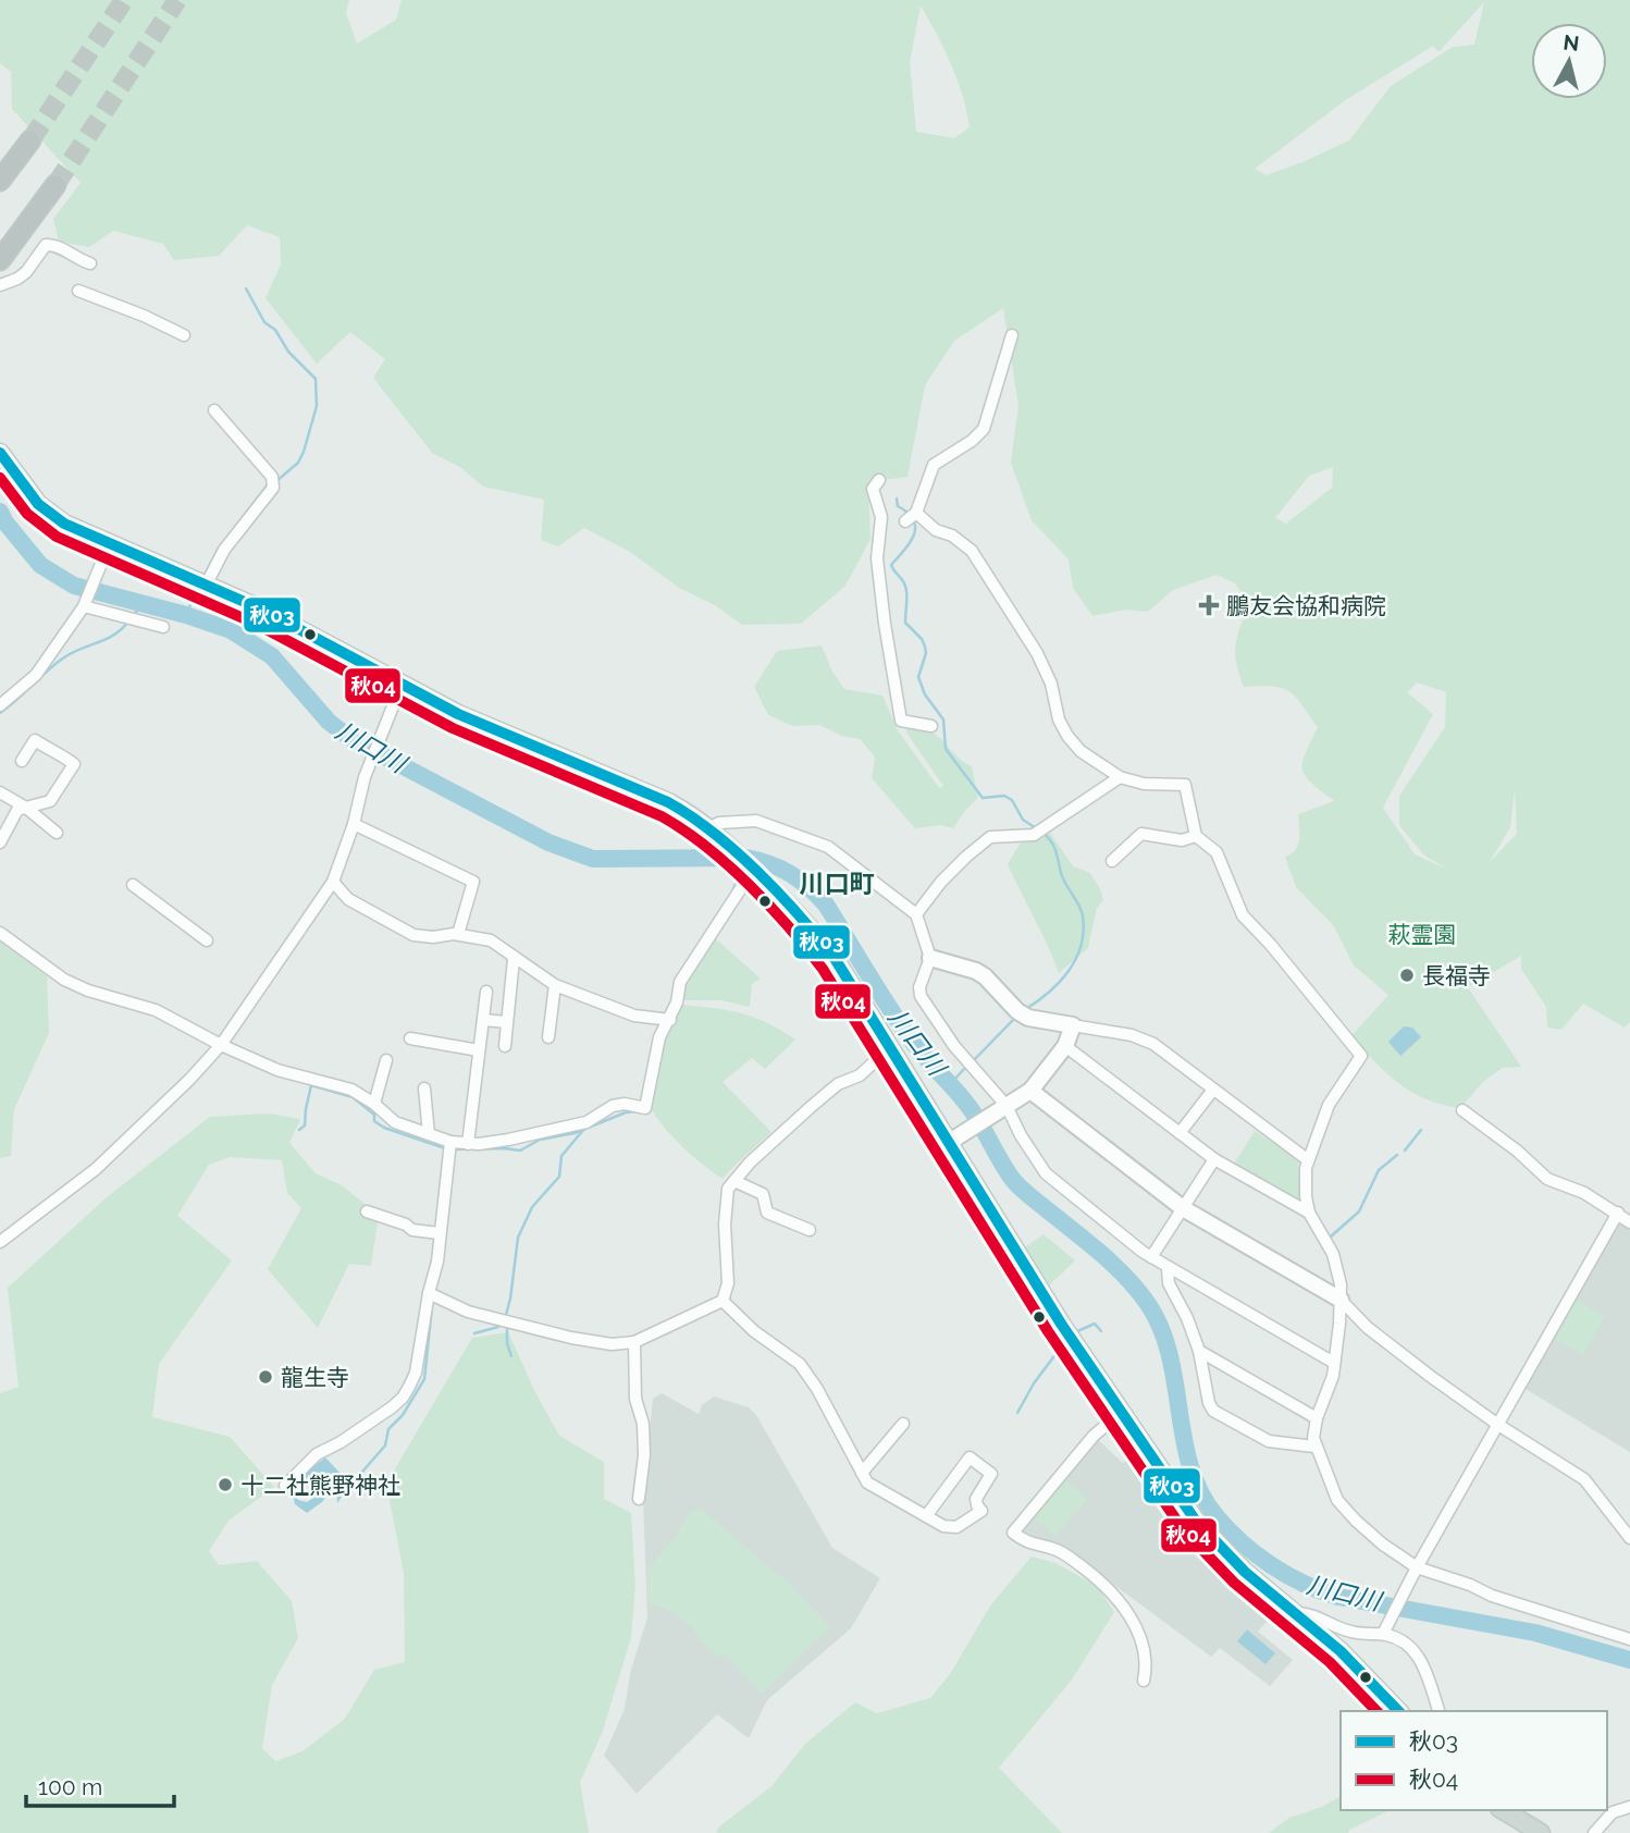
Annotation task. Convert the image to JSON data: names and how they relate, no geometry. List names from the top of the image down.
{
  "districts": ["川口町"],
  "water": ["川口川"],
  "parks": ["萩霊園"],
  "places": {
    "health": ["鵬友会協和病院"],
    "other": ["長福寺", "龍生寺", "十二社熊野神社"]
  },
  "lines": ["transit line 秋03", "transit line 秋04"],
  "legend": ["秋03", "秋04"],
  "scale_bar": "100 m",
  "north": "top"
}
